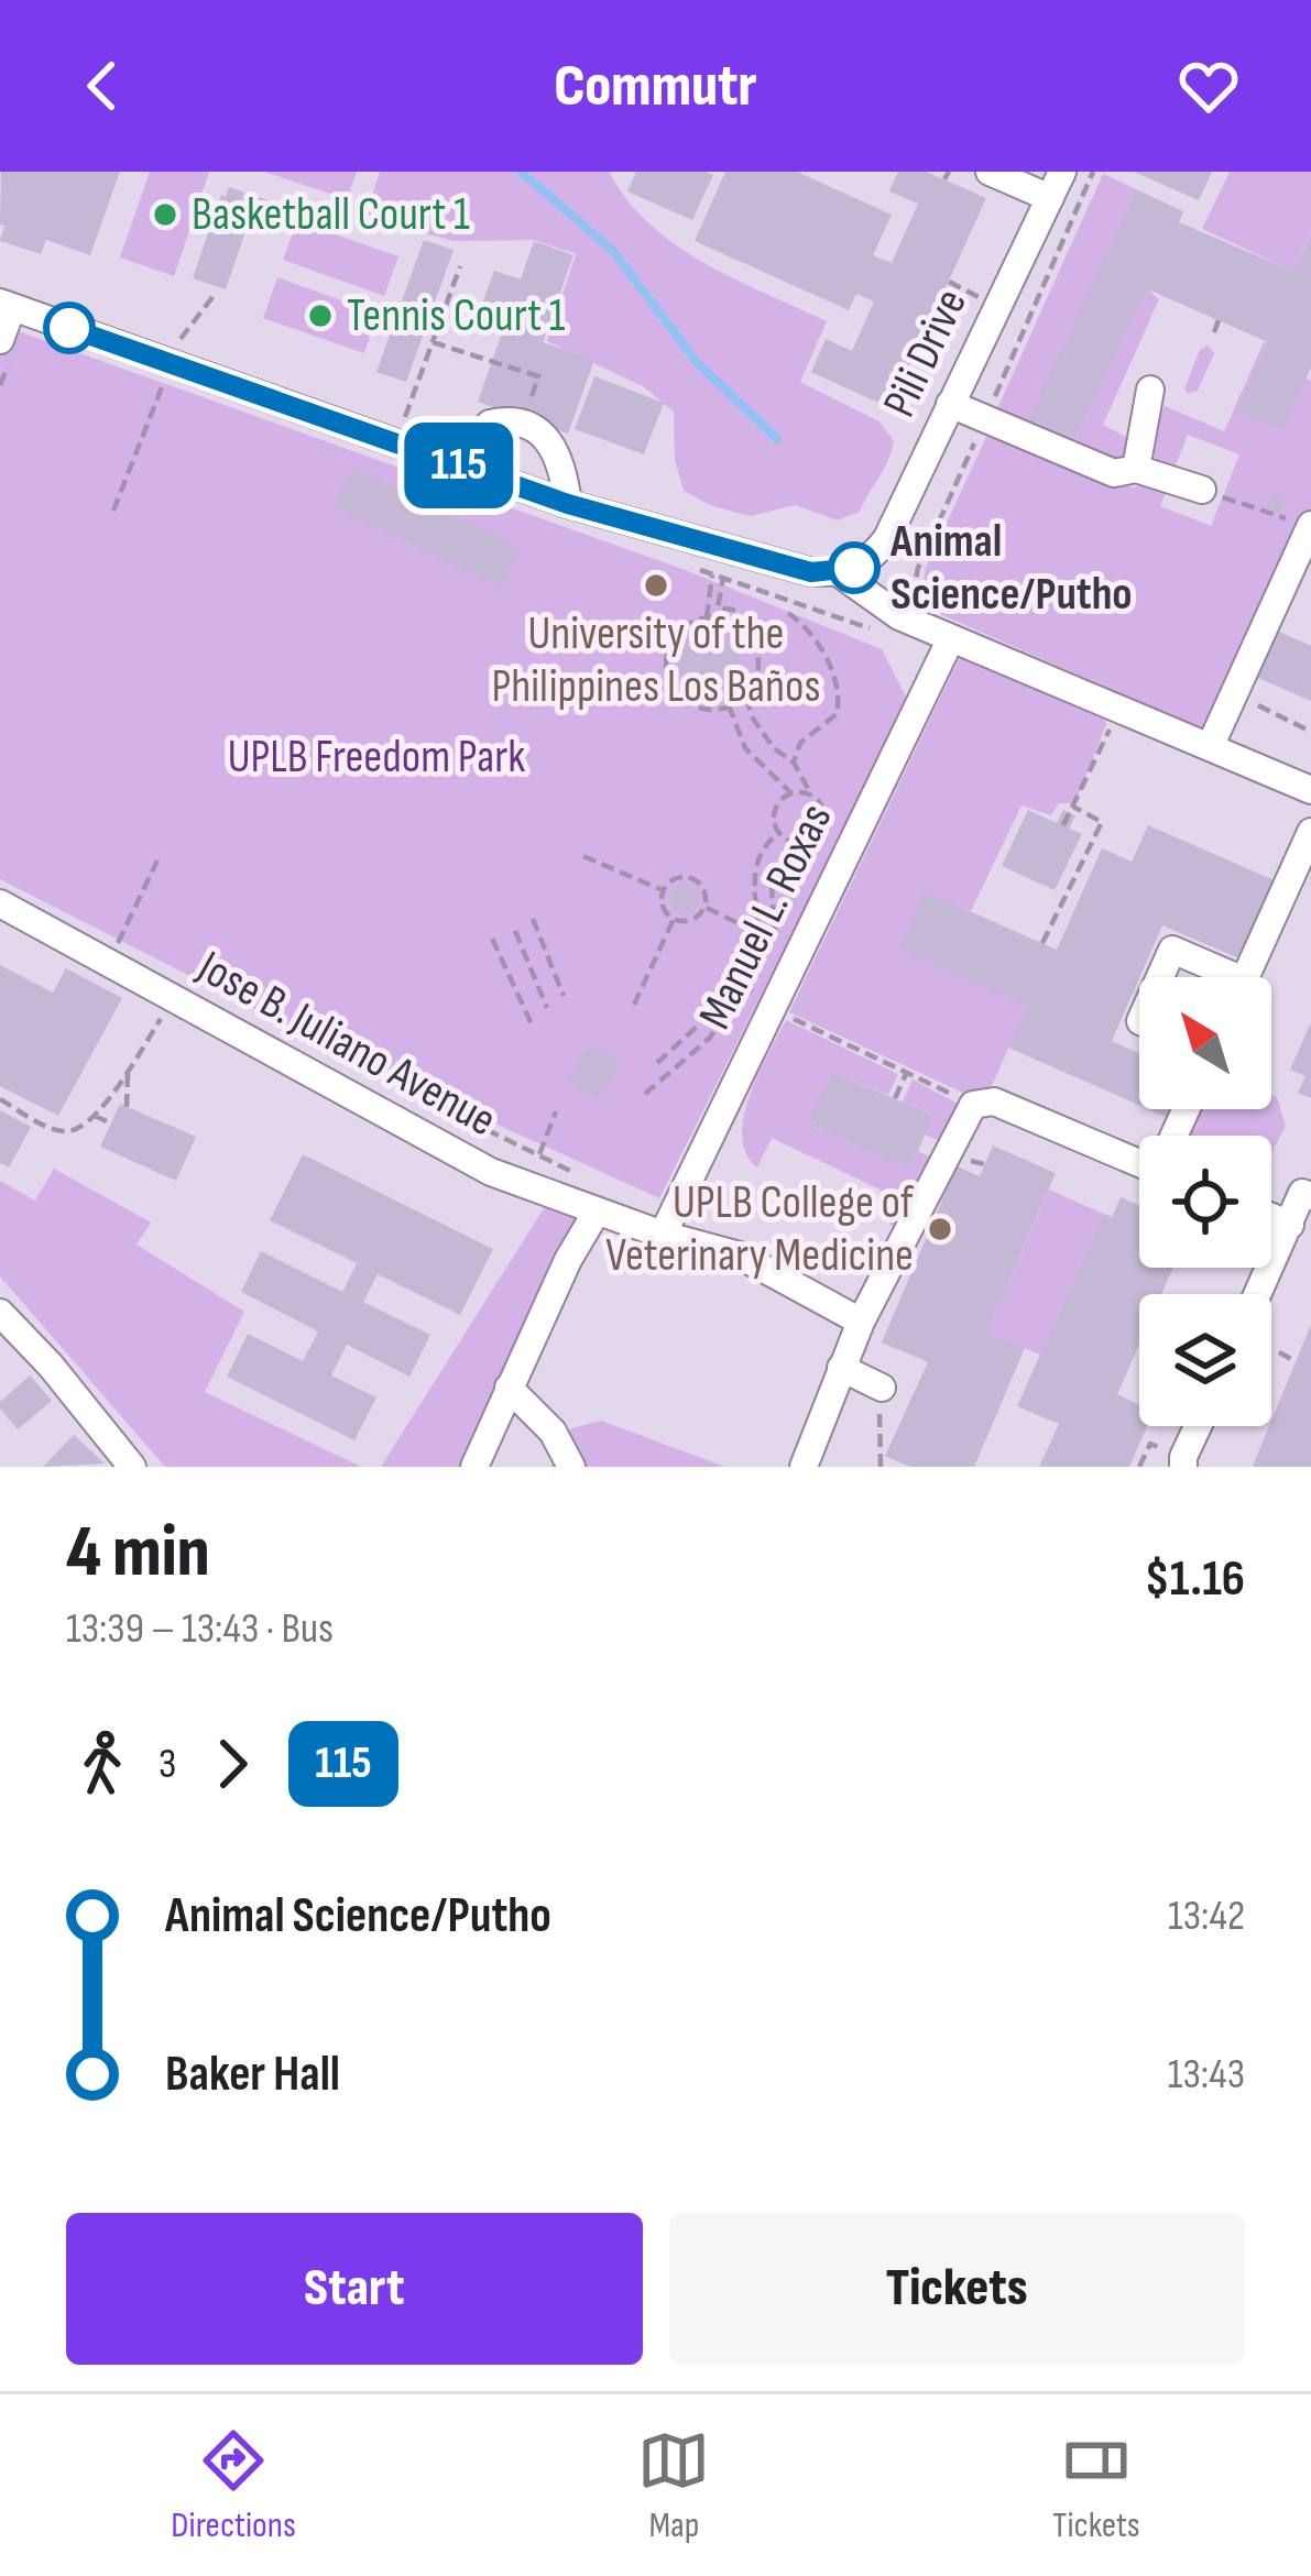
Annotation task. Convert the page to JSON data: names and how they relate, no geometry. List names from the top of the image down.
{
  "streets": {
    "street": ["Pili Drive", "Manuel L. Roxas", "Jose B. Juliano Avenue"]
  },
  "crossings": [
    ["Manuel L. Roxas", "Jose B. Juliano Avenue"]
  ],
  "parks": ["UPLB Freedom Park"],
  "places": [
    "Basketball Court 1",
    "Tennis Court 1",
    "Animal Science/Putho",
    "University of the Philippines Los Baños",
    "UPLB College of Veterinary Medicine"
  ],
  "lines": ["bus line 115"],
  "north": "top left",
  "page": {
    "header": "Commutr",
    "on_map": "115",
    "heading": ["4 min", "13:39 – 13:43 · Bus", "$1.16"],
    "legs": ["3", "115"],
    "list": [
      {
        "name": "Animal Science/Putho",
        "value": "13:42"
      },
      {
        "name": "Baker Hall",
        "value": "13:43"
      }
    ],
    "buttons": ["Start", "Tickets"],
    "tabs": ["Directions", "Map", "Tickets"]
  }
}
